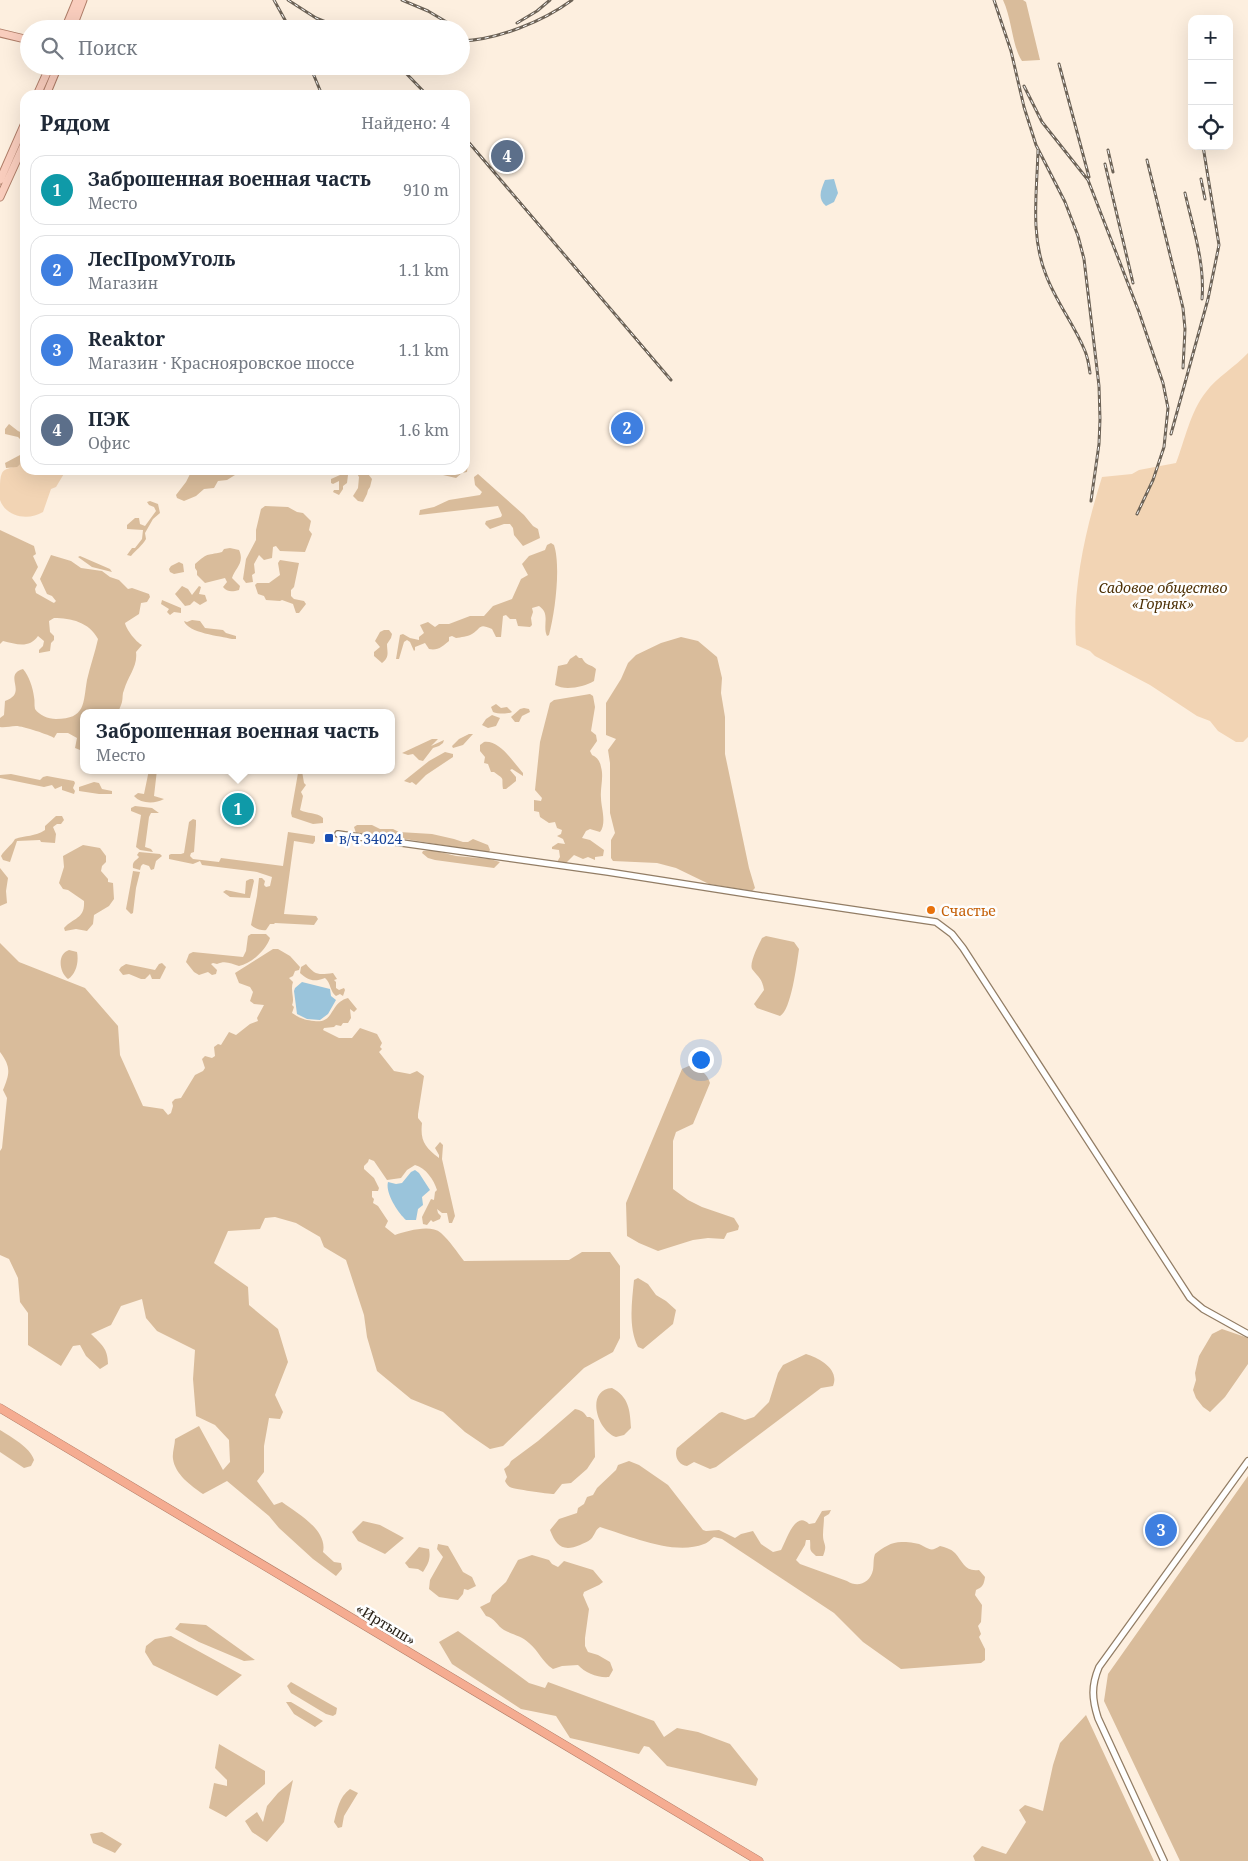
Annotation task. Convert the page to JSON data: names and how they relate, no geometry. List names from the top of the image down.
{
  "streets": {
    "highway": ["«Иртыш»"]
  },
  "parks": ["Садовое общество «Горняк»"],
  "places": {
    "transit": ["в/ч 34024"],
    "other": ["Счастье"]
  },
  "page": {
    "map_buttons": ["+", "−"],
    "search": "Поиск",
    "heading": ["Рядом", "Найдено: 4"],
    "pins": [
      "4",
      "2",
      "1",
      "3"
    ],
    "list": [
      {
        "mark": "1",
        "name": "Заброшенная военная часть",
        "note": "Место",
        "value": "910 m"
      },
      {
        "mark": "2",
        "name": "ЛесПромУголь",
        "note": "Магазин",
        "value": "1.1 km"
      },
      {
        "mark": "3",
        "name": "Reaktor",
        "note": "Магазин · Краснояровское шоссе",
        "value": "1.1 km"
      },
      {
        "mark": "4",
        "name": "ПЭК",
        "note": "Офис",
        "value": "1.6 km"
      }
    ],
    "popup": ["Заброшенная военная часть", "Место"]
  }
}
